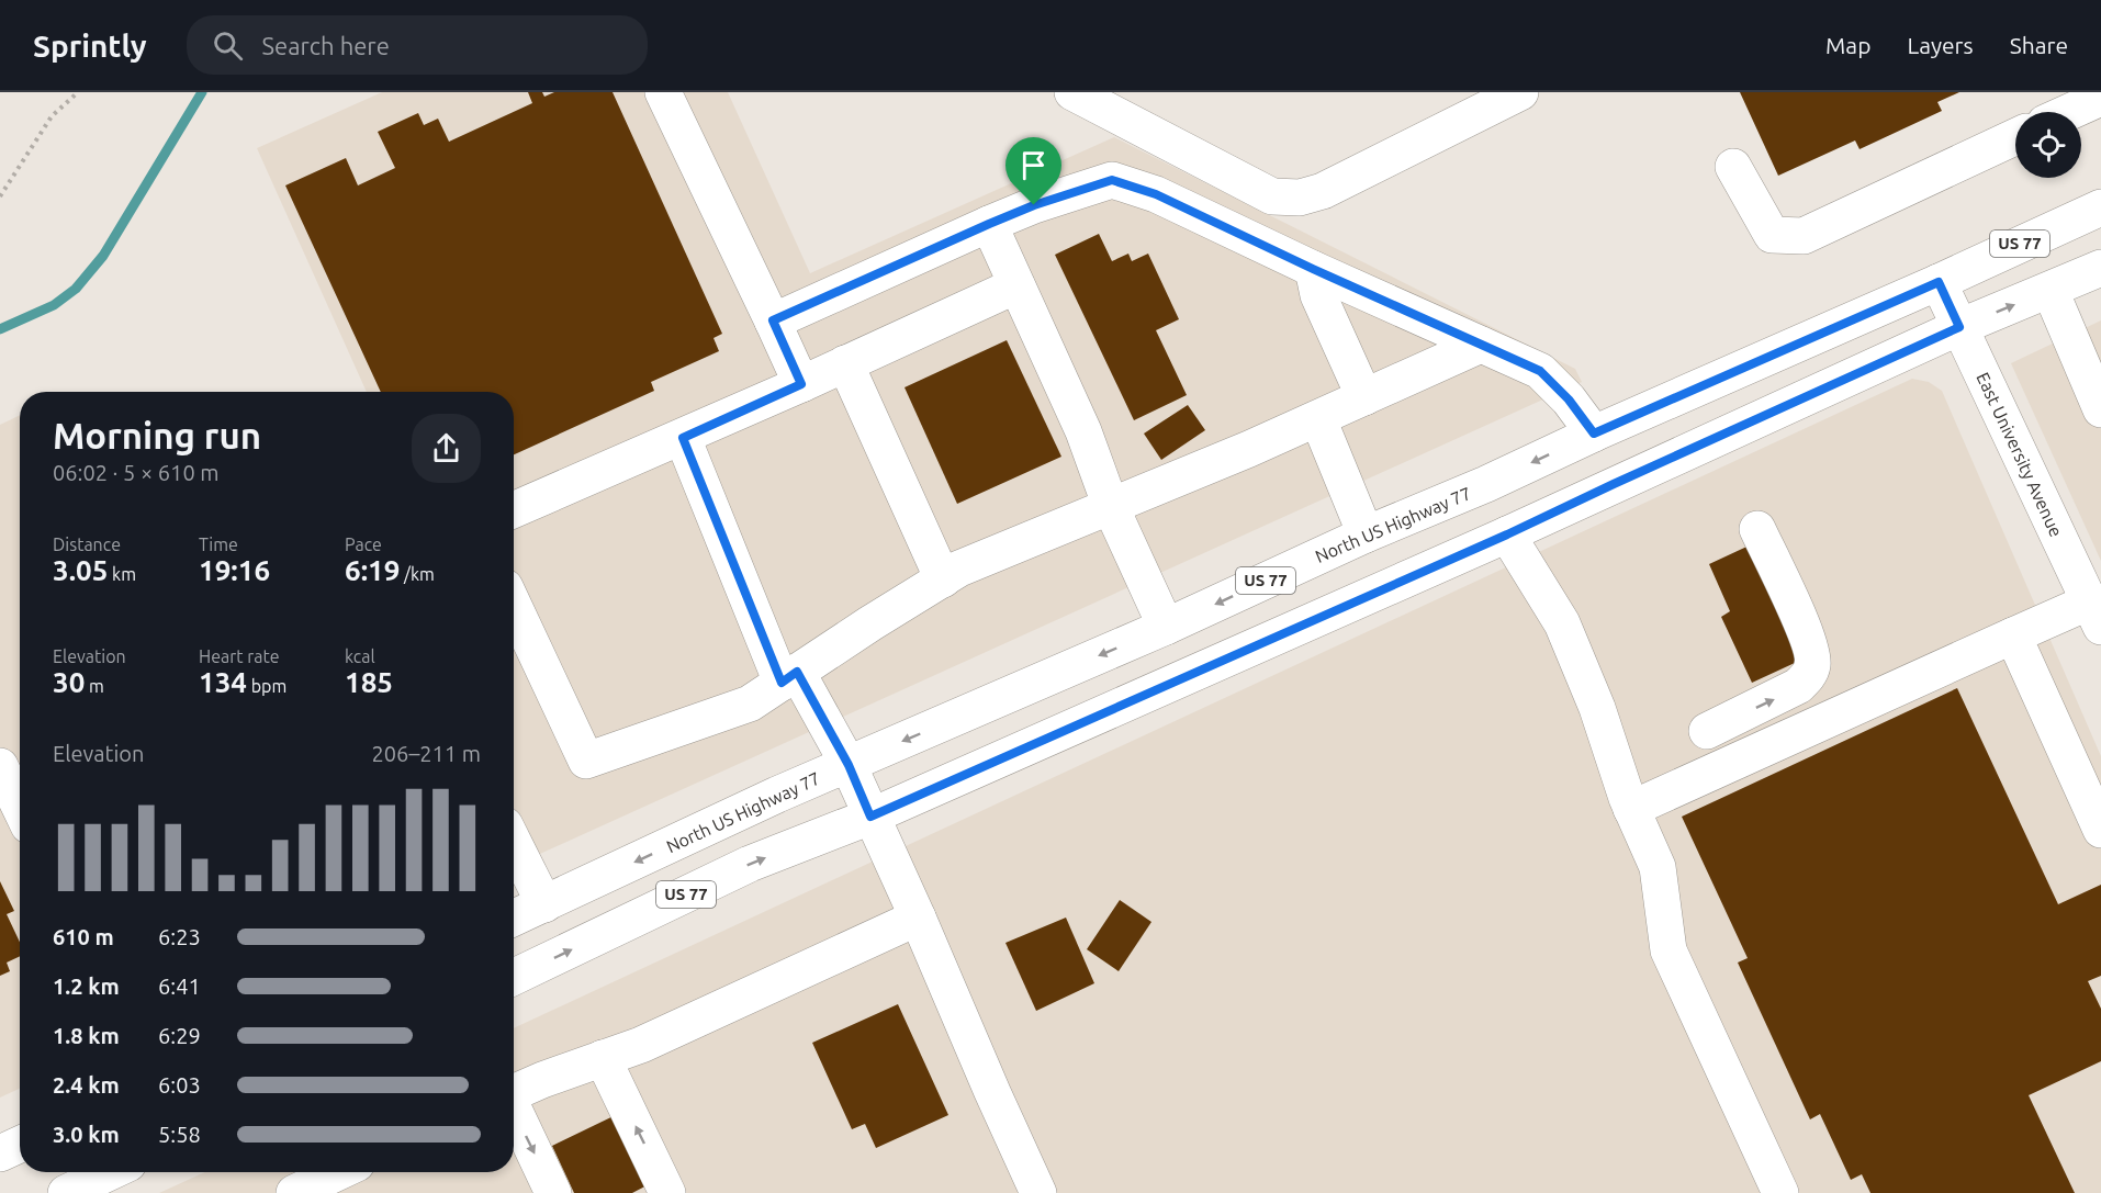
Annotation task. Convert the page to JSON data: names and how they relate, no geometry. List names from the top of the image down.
{
  "streets": {
    "main road": ["US 77", "East University Avenue", "North US Highway 77"]
  },
  "crossings": [
    ["US 77", "East University Avenue"],
    ["East University Avenue", "North US Highway 77"]
  ],
  "page": {
    "header": "Sprintly",
    "search": "Search here",
    "nav": ["Map", "Layers", "Share"],
    "heading": ["Morning run", "06:02 · 5 × 610 m"],
    "stats": [
      ["Distance", "3.05 km"],
      ["Time", "19:16"],
      ["Pace", "6:19 /km"],
      ["Elevation", "30 m"],
      ["Heart rate", "134 bpm"],
      ["kcal", "185"]
    ],
    "chart": ["Elevation", "206–211 m"],
    "list": [
      {
        "name": "610 m",
        "note": "6:23"
      },
      {
        "name": "1.2 km",
        "note": "6:41"
      },
      {
        "name": "1.8 km",
        "note": "6:29"
      },
      {
        "name": "2.4 km",
        "note": "6:03"
      },
      {
        "name": "3.0 km",
        "note": "5:58"
      }
    ]
  }
}
